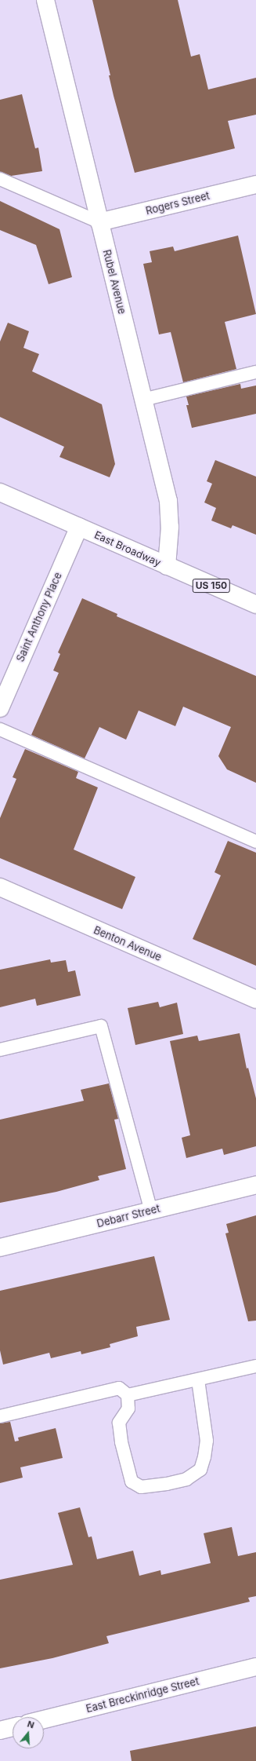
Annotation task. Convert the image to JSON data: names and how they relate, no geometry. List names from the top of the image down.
{
  "streets": {
    "street": [
      "Rogers Street",
      "Rubel Avenue",
      "East Broadway",
      "US 150",
      "Saint Anthony Place",
      "Benton Avenue",
      "Debarr Street",
      "East Breckinridge Street"
    ]
  },
  "crossings": [
    ["Rogers Street", "Rubel Avenue"],
    ["Rubel Avenue", "East Broadway"],
    ["East Broadway", "Saint Anthony Place"]
  ],
  "north": "top"
}
